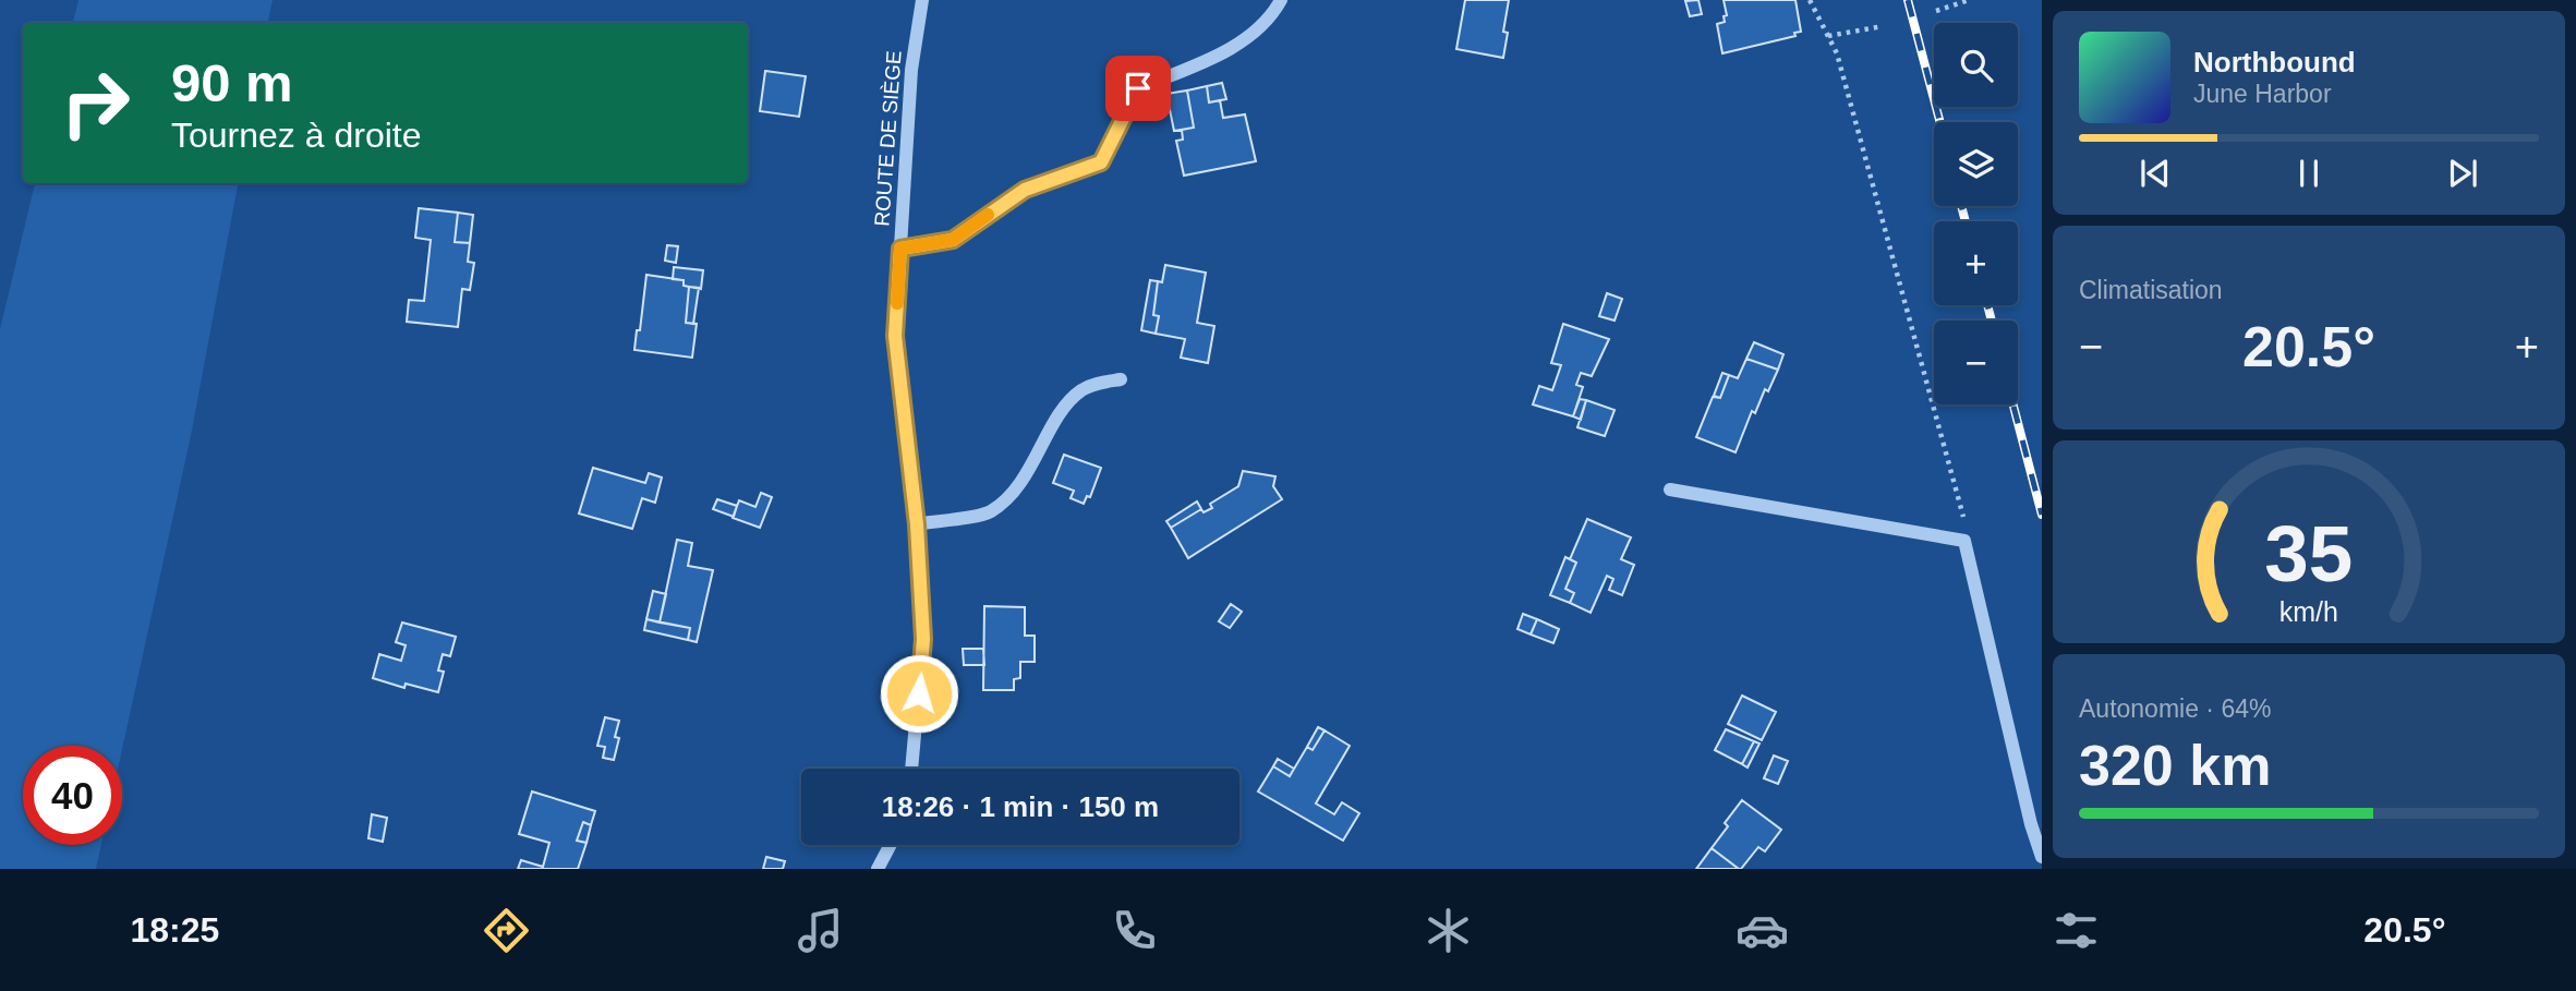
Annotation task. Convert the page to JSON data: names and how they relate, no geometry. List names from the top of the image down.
{
  "streets": {
    "street": ["ROUTE DE SIÈGE"]
  },
  "page": {
    "map_buttons": ["+", "−"],
    "turn": ["90 m", "Tournez à droite"],
    "song": ["Northbound", "June Harbor"],
    "tile": [
      "Climatisation",
      ["Autonomie · 64%", "320 km"]
    ],
    "heat": ["−", "20.5°", "+"],
    "limit": "40",
    "trip": "18:26 · 1 min · 150 m",
    "tabs": ["18:25", "20.5°"],
    "gauge": ["35", "km/h"]
  }
}
